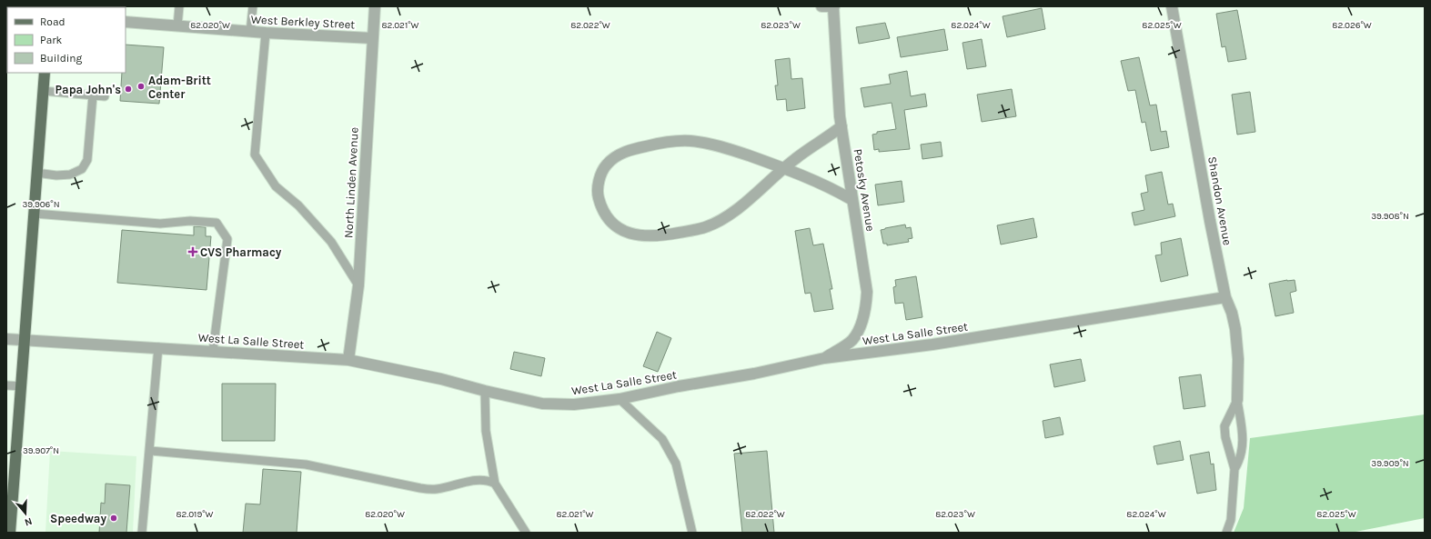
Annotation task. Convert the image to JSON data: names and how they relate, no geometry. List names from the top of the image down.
{
  "streets": {
    "street": [
      "West Berkley Street",
      "North Linden Avenue",
      "Petosky Avenue",
      "Shandon Avenue",
      "West La Salle Street"
    ]
  },
  "crossings": [
    ["West Berkley Street", "North Linden Avenue"],
    ["North Linden Avenue", "West La Salle Street"],
    ["Petosky Avenue", "West La Salle Street"],
    ["Shandon Avenue", "West La Salle Street"]
  ],
  "places": {
    "other": ["Adam-Britt Center", "Papa John's", "Speedway"],
    "health": ["CVS Pharmacy"]
  },
  "legend": ["Road", "Park", "Building"],
  "north": "bottom",
  "coordinates": [
    "82.021°W",
    "82.023°W",
    "82.024°W",
    "82.025°W",
    "82.020°W",
    "82.022°W",
    "82.026°W",
    "39.906°N",
    "39.908°N",
    "39.907°N",
    "39.909°N",
    "82.019°W"
  ]
}
